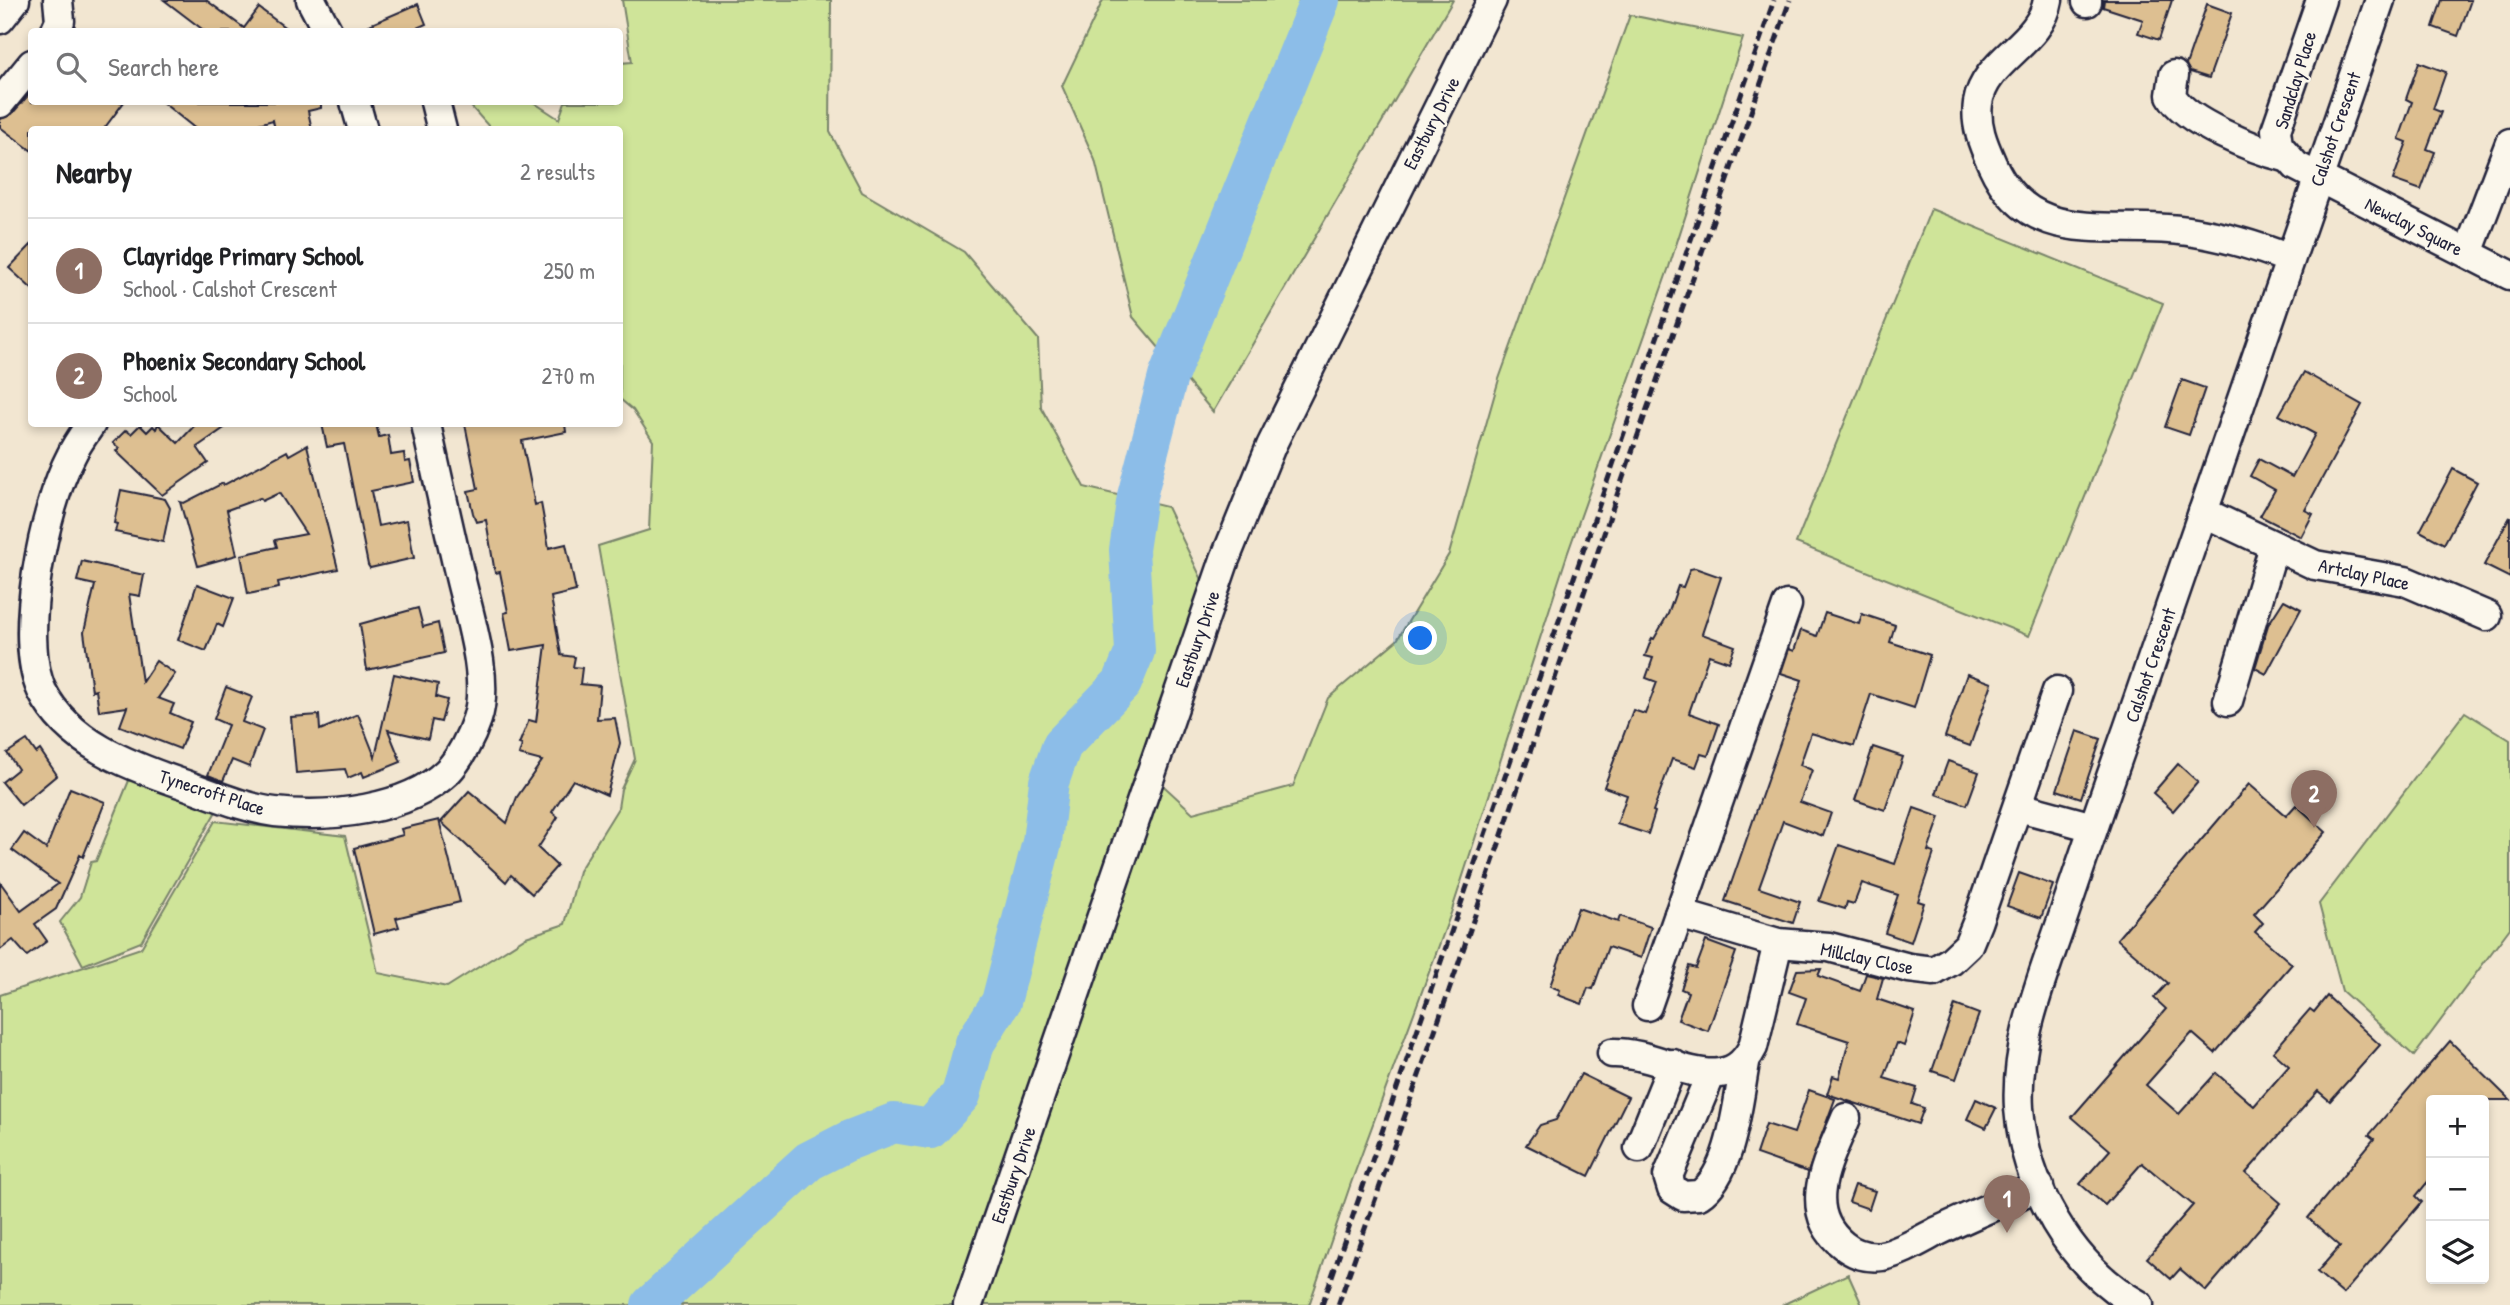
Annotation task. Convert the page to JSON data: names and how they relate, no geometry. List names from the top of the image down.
{
  "streets": {
    "street": [
      "Sandclay Place",
      "Eastbury Drive",
      "Calshot Crescent",
      "Newclay Square",
      "Artclay Place",
      "Tynecroft Place",
      "Millclay Close"
    ]
  },
  "crossings": [
    ["Sandclay Place", "Calshot Crescent"],
    ["Sandclay Place", "Newclay Square"],
    ["Calshot Crescent", "Newclay Square"],
    ["Calshot Crescent", "Artclay Place"]
  ],
  "page": {
    "search": "Search here",
    "heading": ["Nearby", "2 results"],
    "list": [
      {
        "mark": "1",
        "name": "Clayridge Primary School",
        "note": "School · Calshot Crescent",
        "value": "250 m"
      },
      {
        "mark": "2",
        "name": "Phoenix Secondary School",
        "note": "School",
        "value": "270 m"
      }
    ],
    "pins": ["2", "1"],
    "map_buttons": ["+", "−"]
  }
}
